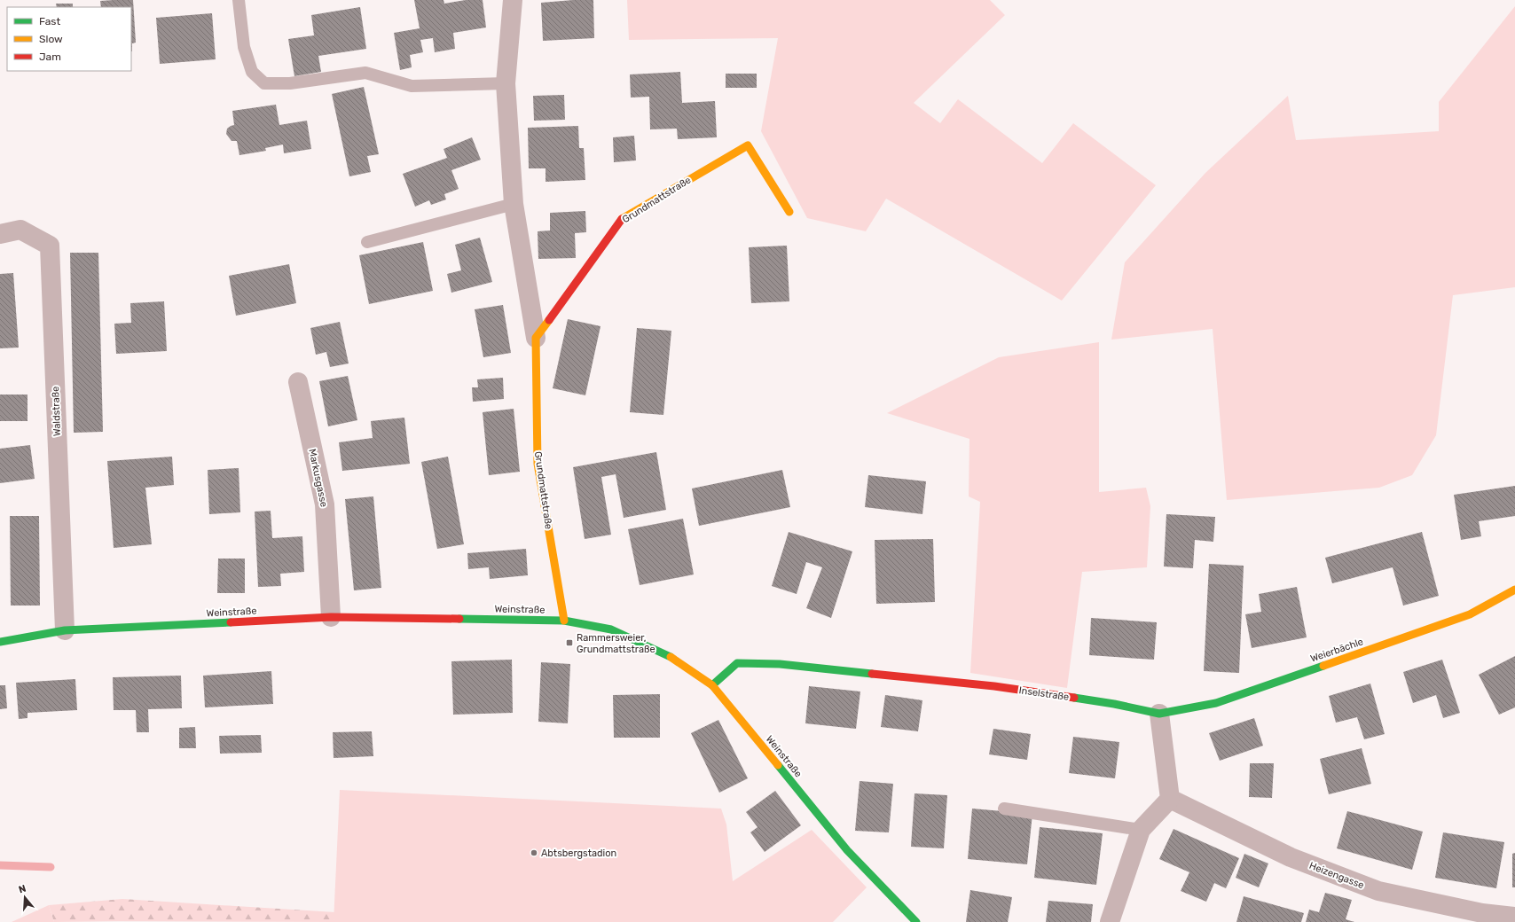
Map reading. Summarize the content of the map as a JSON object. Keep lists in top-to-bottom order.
{
  "streets": {
    "street": [
      "Grundmattstraße",
      "Waldstraße",
      "Markusgasse",
      "Weinstraße",
      "Weierbächle",
      "Inselstraße",
      "Heizengasse"
    ]
  },
  "crossings": [
    ["Grundmattstraße", "Weinstraße"],
    ["Waldstraße", "Weinstraße"],
    ["Markusgasse", "Weinstraße"],
    ["Weinstraße", "Inselstraße"],
    ["Weierbächle", "Inselstraße"]
  ],
  "places": {
    "transit": ["Rammersweier, Grundmattstraße"],
    "other": ["Abtsbergstadion"]
  },
  "legend": ["Fast", "Slow", "Jam"],
  "north": "top"
}
